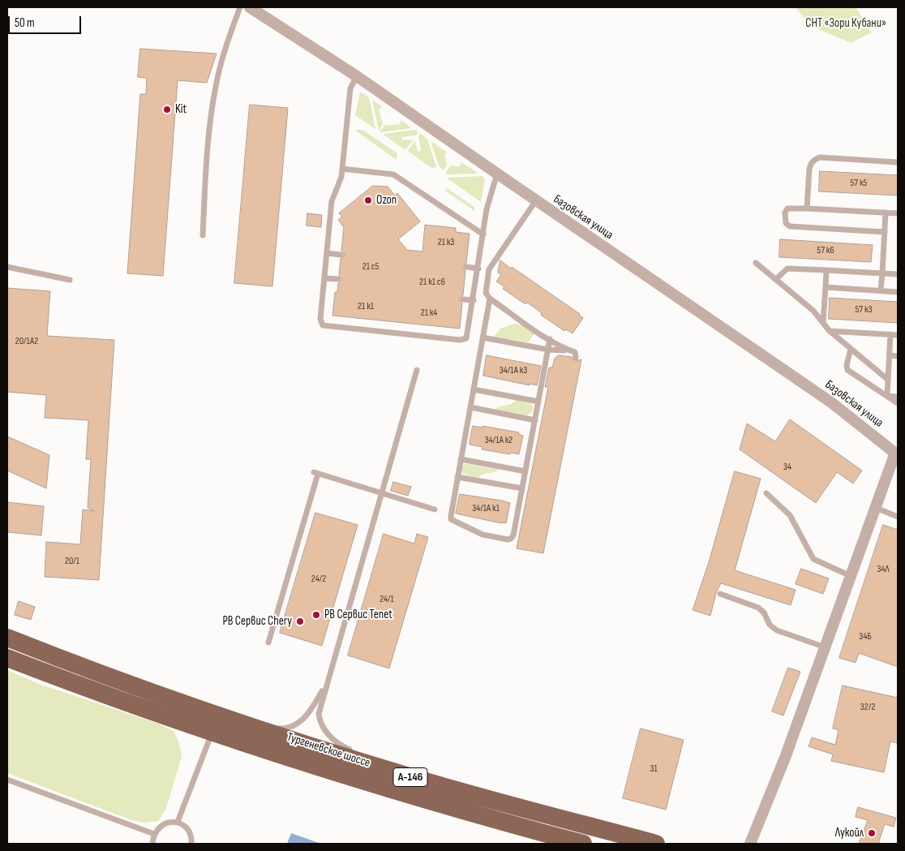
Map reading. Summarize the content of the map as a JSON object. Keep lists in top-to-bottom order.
{
  "streets": {
    "highway": ["Тургеневское шоссе", "А-146"],
    "street": ["Базовская улица"]
  },
  "parks": ["СНТ «Зори Кубани»"],
  "places": [
    "Kit",
    "Ozon",
    "PB Сервис Tenet",
    "PB Сервис Chery",
    "Лукойл"
  ],
  "house_numbers": [
    "57 к5",
    "21 к3",
    "57 к6",
    "21 с5",
    "21 к1 с6",
    "21 к1",
    "57 к3",
    "21 к4",
    "20/1А2",
    "34/1А к3",
    "34/1А к2",
    "34",
    "34/1А к1",
    "20/1",
    "34Л",
    "24/2",
    "24/1",
    "34Б",
    "32/2",
    "31"
  ],
  "scale_bar": "50 m"
}
